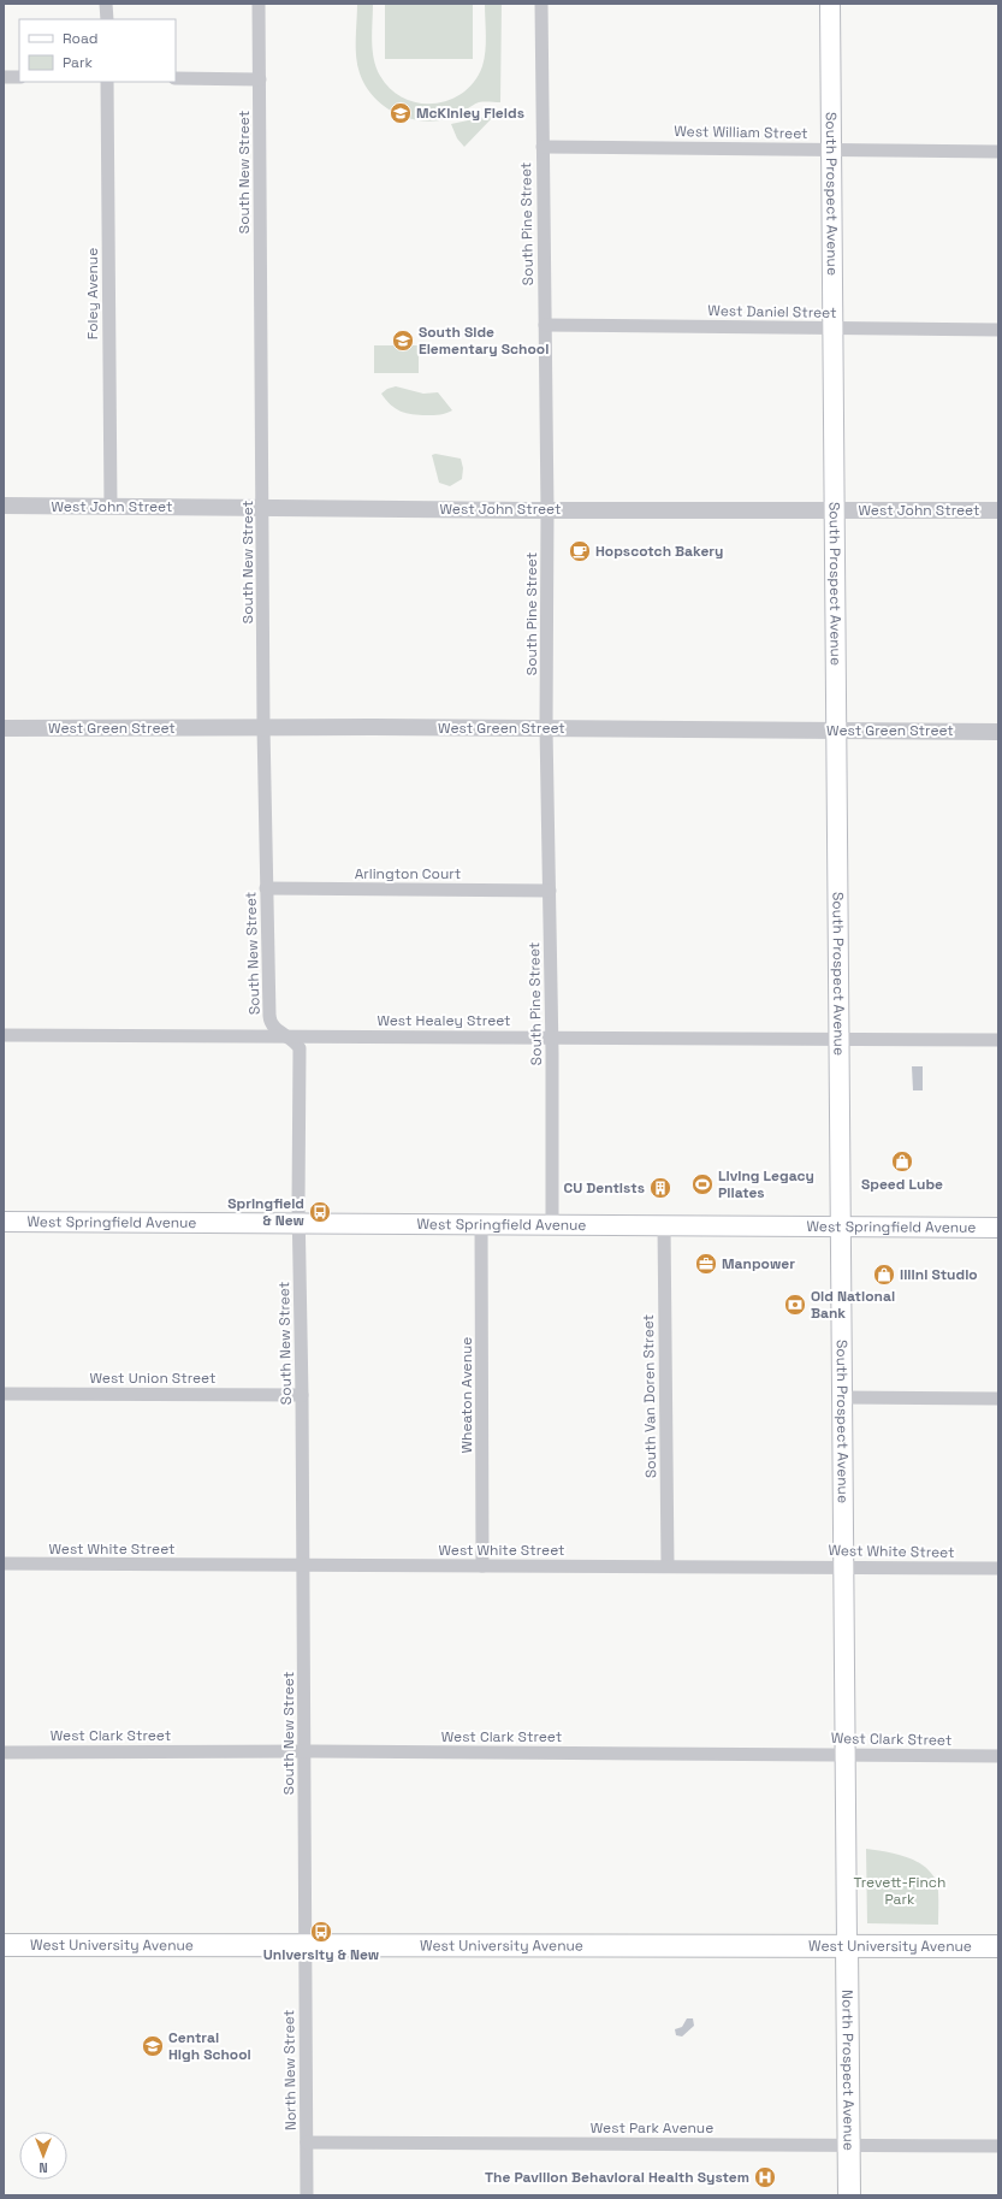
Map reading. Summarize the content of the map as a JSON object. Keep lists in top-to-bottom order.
{
  "streets": {
    "main road": [
      "South Prospect Avenue",
      "West Springfield Avenue",
      "West University Avenue",
      "North Prospect Avenue"
    ],
    "street": [
      "West William Street",
      "South New Street",
      "South Pine Street",
      "Foley Avenue",
      "West Daniel Street",
      "West John Street",
      "West Green Street",
      "Arlington Court",
      "West Healey Street",
      "West Union Street",
      "Wheaton Avenue",
      "South Van Doren Street",
      "West White Street",
      "West Clark Street",
      "North New Street",
      "West Park Avenue"
    ]
  },
  "crossings": [
    ["West William Street", "South Prospect Avenue"],
    ["West William Street", "South Pine Street"],
    ["South New Street", "West John Street"],
    ["South New Street", "West Green Street"],
    ["South New Street", "Arlington Court"],
    ["South New Street", "West Healey Street"],
    ["South New Street", "West Springfield Avenue"],
    ["South New Street", "West Union Street"],
    ["South New Street", "West White Street"],
    ["South New Street", "West Clark Street"],
    ["South New Street", "West University Avenue"],
    ["South New Street", "North New Street"],
    ["South Prospect Avenue", "West Daniel Street"],
    ["South Prospect Avenue", "West John Street"],
    ["South Prospect Avenue", "West Green Street"],
    ["South Prospect Avenue", "West Healey Street"],
    ["South Prospect Avenue", "West Springfield Avenue"],
    ["South Prospect Avenue", "West White Street"],
    ["South Prospect Avenue", "West Clark Street"],
    ["South Prospect Avenue", "West University Avenue"],
    ["South Prospect Avenue", "North Prospect Avenue"],
    ["South Pine Street", "West Daniel Street"],
    ["South Pine Street", "West John Street"],
    ["South Pine Street", "West Green Street"],
    ["South Pine Street", "Arlington Court"],
    ["South Pine Street", "West Healey Street"],
    ["South Pine Street", "West Springfield Avenue"],
    ["Foley Avenue", "West John Street"],
    ["West Springfield Avenue", "Wheaton Avenue"],
    ["West Springfield Avenue", "South Van Doren Street"],
    ["Wheaton Avenue", "West White Street"],
    ["South Van Doren Street", "West White Street"],
    ["West University Avenue", "North New Street"],
    ["West University Avenue", "North Prospect Avenue"],
    ["North New Street", "West Park Avenue"],
    ["North Prospect Avenue", "West Park Avenue"]
  ],
  "parks": ["Trevett-Finch Park"],
  "places": {
    "school or university": ["McKinley Fields", "South Side Elementary School", "Central High School"],
    "cafe": ["Hopscotch Bakery"],
    "shop": ["Speed Lube", "Illini Studio"],
    "sports": ["Living Legacy Pilates"],
    "building": ["CU Dentists"],
    "bus stop": ["Springfield & New", "University & New"],
    "office": ["Manpower"],
    "bank": ["Old National Bank"],
    "hospital": ["The Pavilion Behavioral Health System"]
  },
  "legend": ["Road", "Park"],
  "north": "bottom"
}
